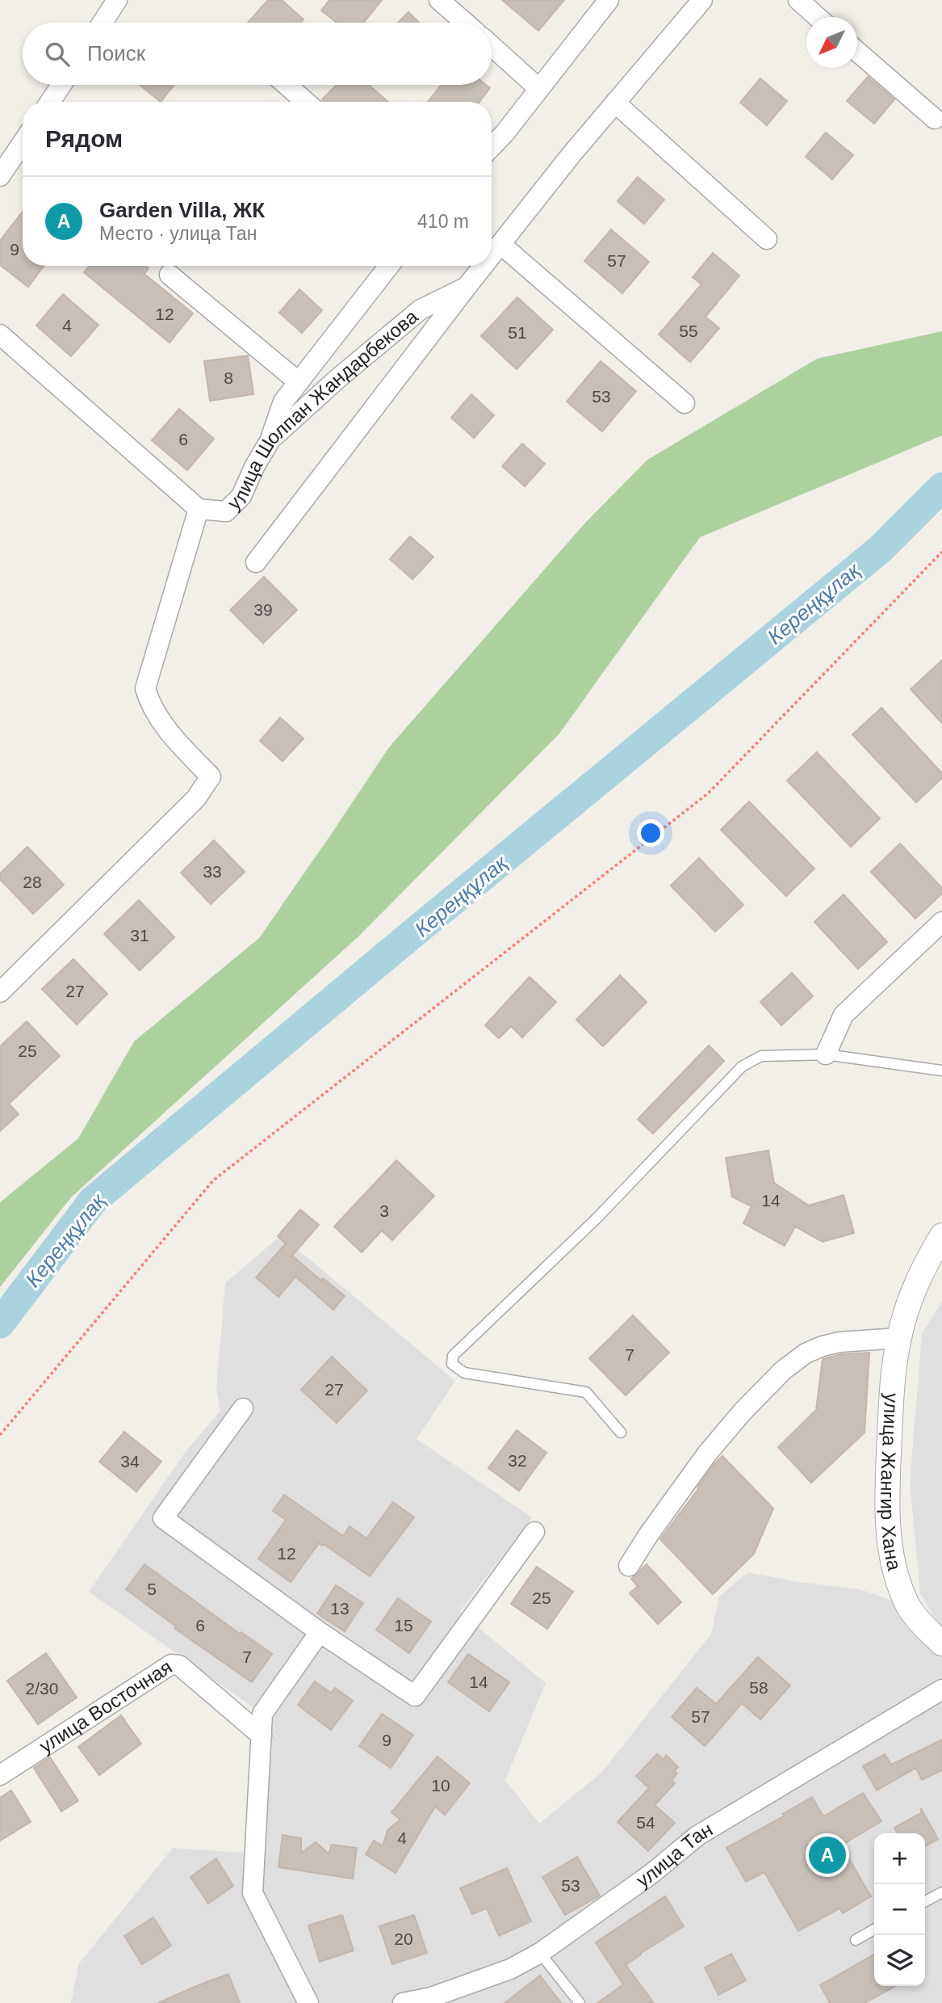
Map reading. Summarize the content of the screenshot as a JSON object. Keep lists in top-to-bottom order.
{
  "streets": {
    "street": [
      "улица Шолпан Жандарбекова",
      "улица Жангир Хана",
      "улица Восточная",
      "улица Тан"
    ]
  },
  "water": ["Кереңқұлақ"],
  "house_numbers": [
    "9",
    "57",
    "12",
    "4",
    "55",
    "51",
    "8",
    "53",
    "6",
    "39",
    "33",
    "28",
    "31",
    "27",
    "25",
    "14",
    "3",
    "7",
    "27",
    "32",
    "34",
    "12",
    "5",
    "25",
    "13",
    "6",
    "15",
    "7",
    "14",
    "58",
    "2/30",
    "57",
    "9",
    "10",
    "54",
    "4",
    "53",
    "20"
  ],
  "north": "bottom left",
  "page": {
    "search": "Поиск",
    "heading": "Рядом",
    "list": [
      {
        "mark": "A",
        "name": "Garden Villa, ЖК",
        "note": "Место · улица Тан",
        "value": "410 m"
      }
    ],
    "map_buttons": ["+", "−"],
    "pins": "A"
  }
}
